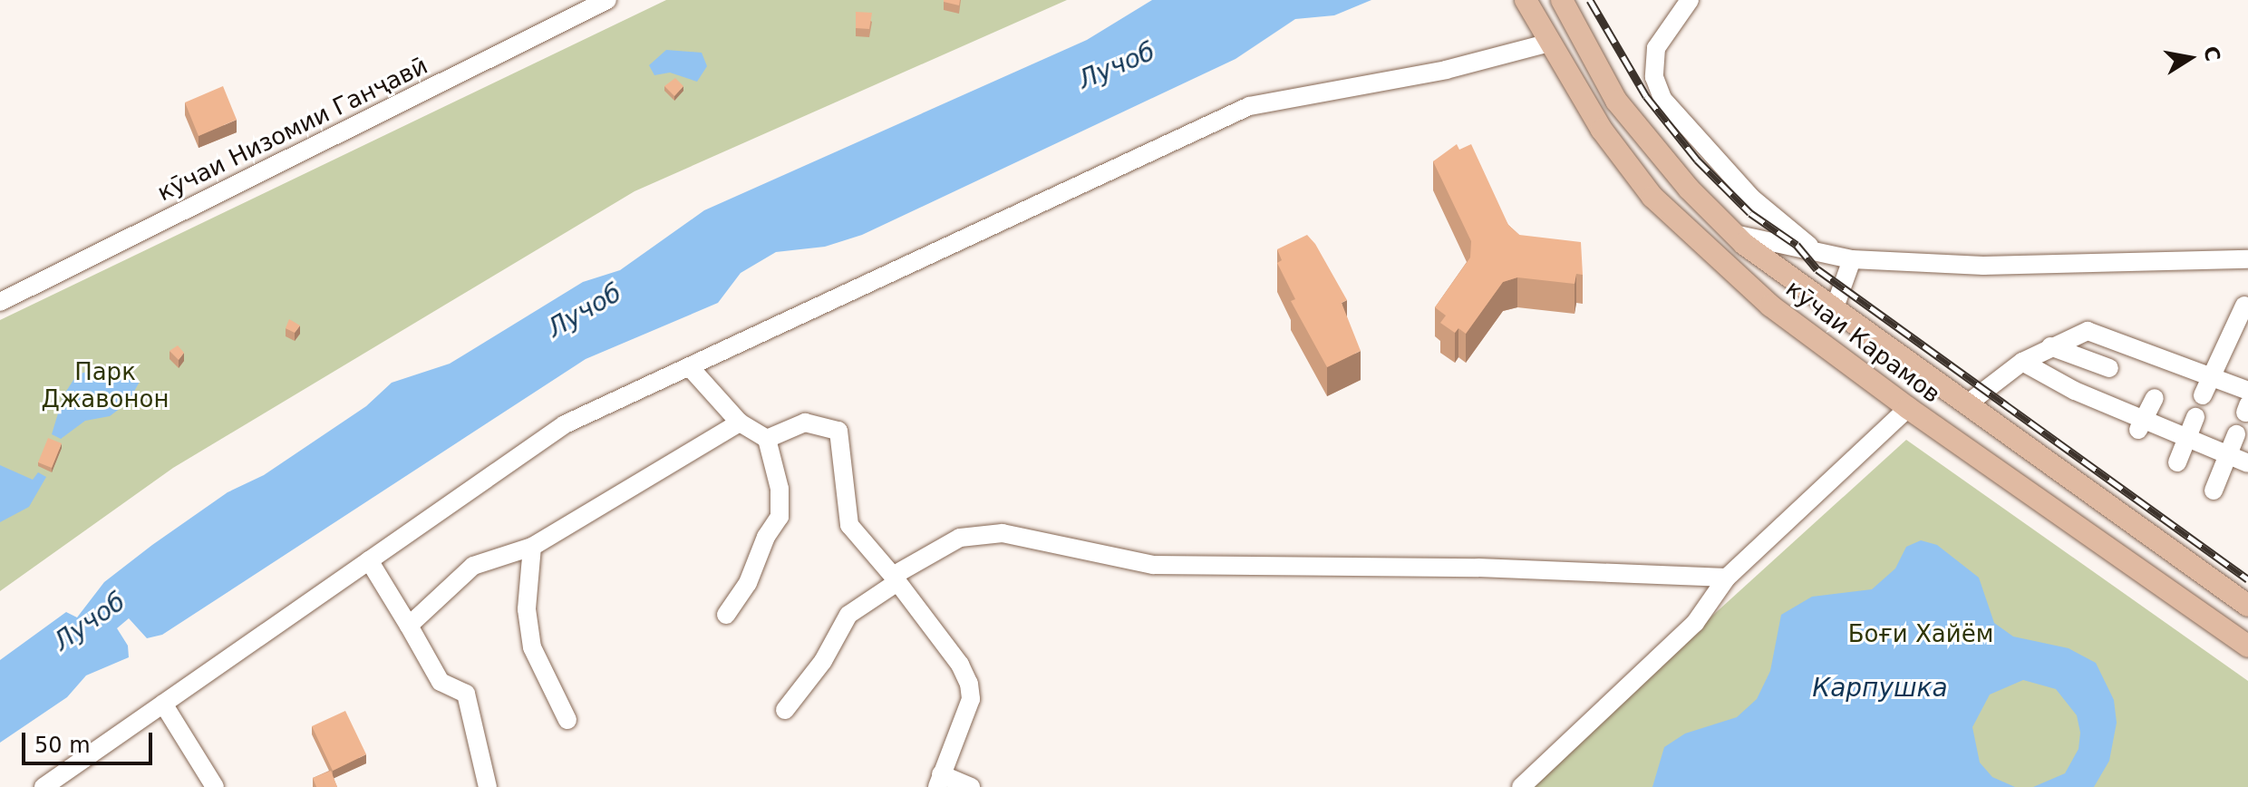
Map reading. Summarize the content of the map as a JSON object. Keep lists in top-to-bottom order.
{
  "streets": {
    "main road": ["кӯчаи Карамов"],
    "street": ["кӯчаи Низомии Ганҷавӣ"]
  },
  "water": ["Лучоб", "Карпушка"],
  "parks": ["Парк Джавонон", "Боғи Хайём"],
  "scale_bar": "50 m",
  "north": "right"
}
